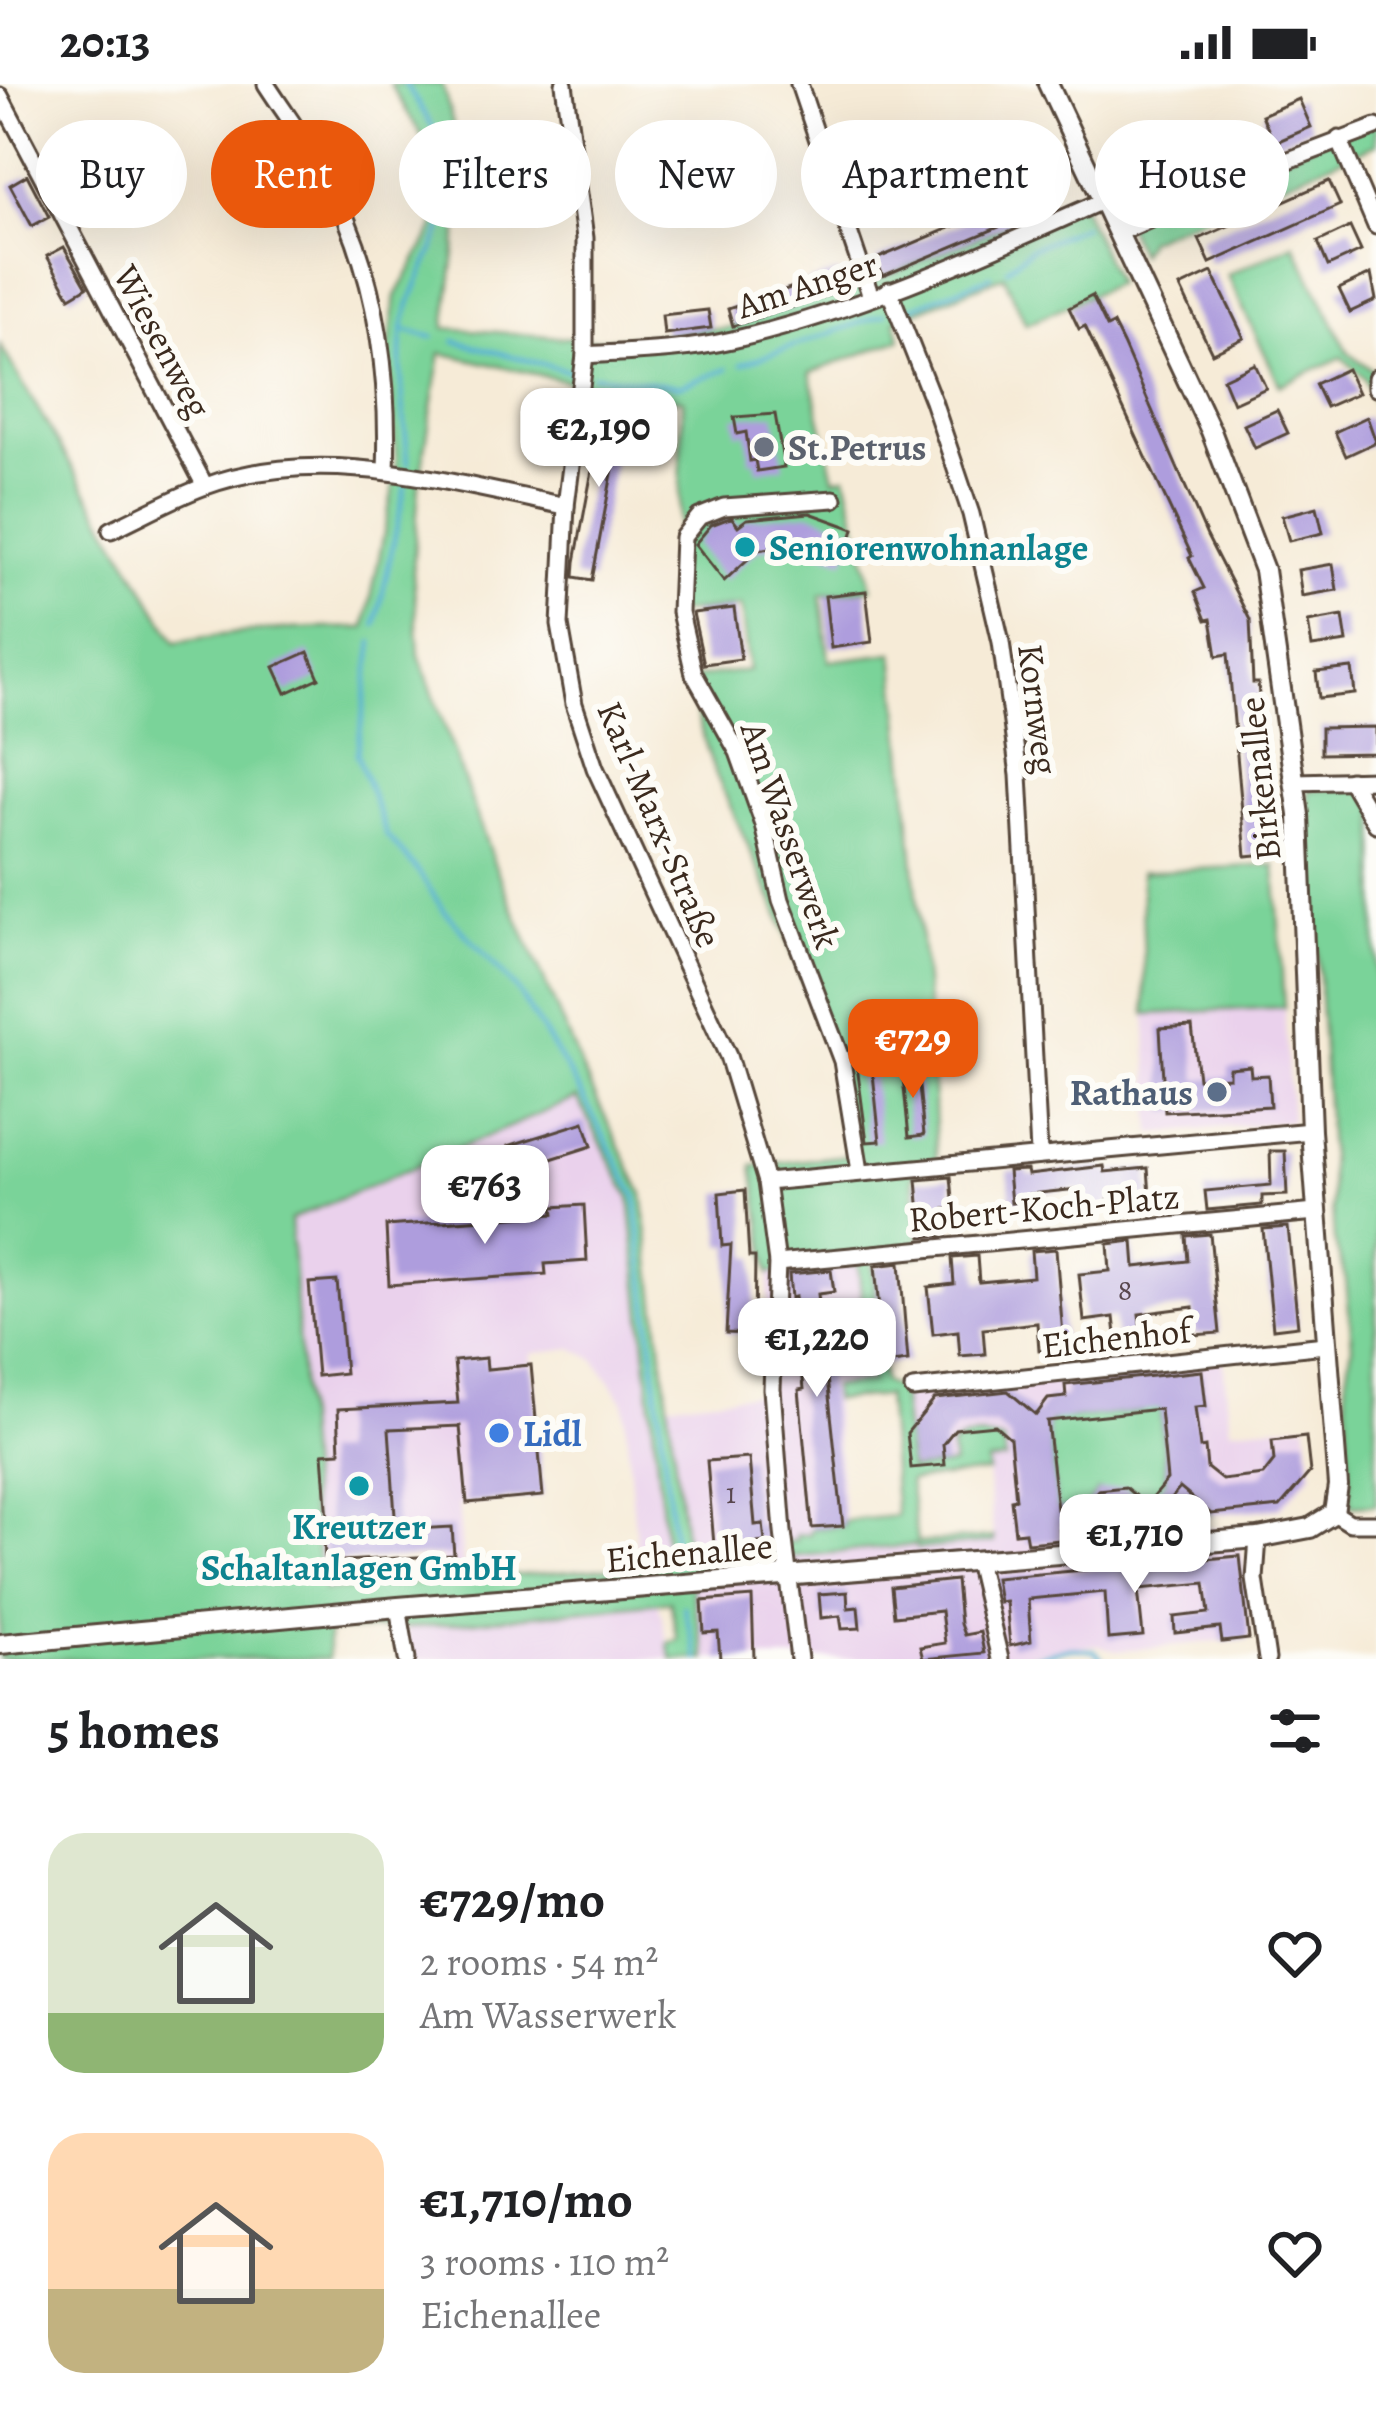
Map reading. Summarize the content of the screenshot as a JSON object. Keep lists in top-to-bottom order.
{
  "streets": {
    "street": [
      "Am Anger",
      "Wiesenweg",
      "Kornweg",
      "Birkenallee",
      "Karl-Marx-Straße",
      "Am Wasserwerk",
      "Robert-Koch-Platz",
      "Eichenhof",
      "Eichenallee"
    ]
  },
  "crossings": [
    ["Am Anger", "Kornweg"],
    ["Am Anger", "Karl-Marx-Straße"],
    ["Birkenallee", "Robert-Koch-Platz"],
    ["Birkenallee", "Eichenhof"],
    ["Birkenallee", "Eichenallee"],
    ["Karl-Marx-Straße", "Robert-Koch-Platz"],
    ["Karl-Marx-Straße", "Eichenallee"]
  ],
  "places": [
    "St.Petrus",
    "Seniorenwohnanlage",
    "Rathaus",
    "Lidl",
    "Kreutzer Schaltanlagen GmbH"
  ],
  "house_numbers": ["8", "1"],
  "page": {
    "status": "20:13",
    "chip": [
      "Buy",
      "Rent",
      "Filters",
      "New",
      "Apartment",
      "House"
    ],
    "price": [
      "€2,190",
      "€729",
      "€763",
      "€1,220",
      "€1,710"
    ],
    "heading": "5 homes",
    "list": [
      {
        "name": "€729/mo",
        "note": "2 rooms · 54 m² · Am Wasserwerk"
      },
      {
        "name": "€1,710/mo",
        "note": "3 rooms · 110 m² · Eichenallee"
      }
    ]
  }
}
